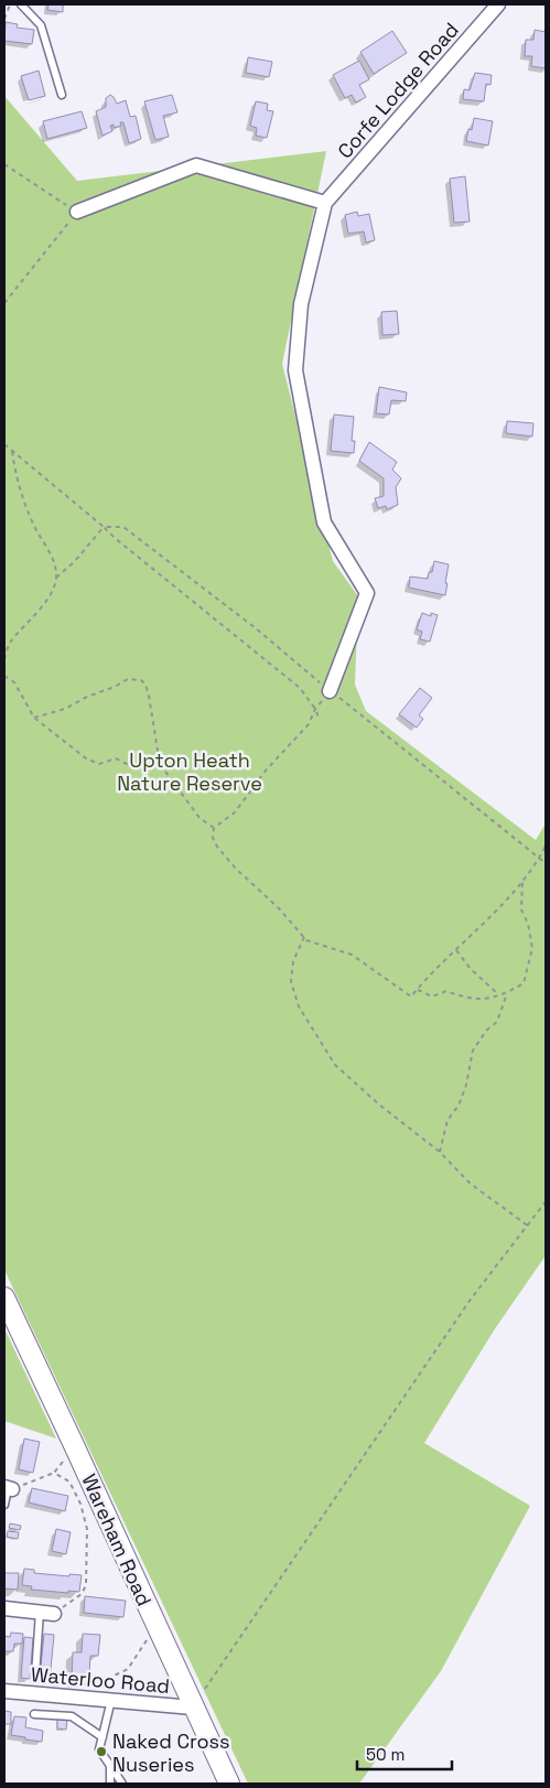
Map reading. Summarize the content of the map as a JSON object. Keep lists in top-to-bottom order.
{
  "streets": {
    "street": ["Corfe Lodge Road", "Wareham Road", "Waterloo Road"]
  },
  "crossings": [
    ["Wareham Road", "Waterloo Road"]
  ],
  "parks": ["Upton Heath Nature Reserve"],
  "places": ["Naked Cross Nuseries"],
  "scale_bar": "50 m"
}
